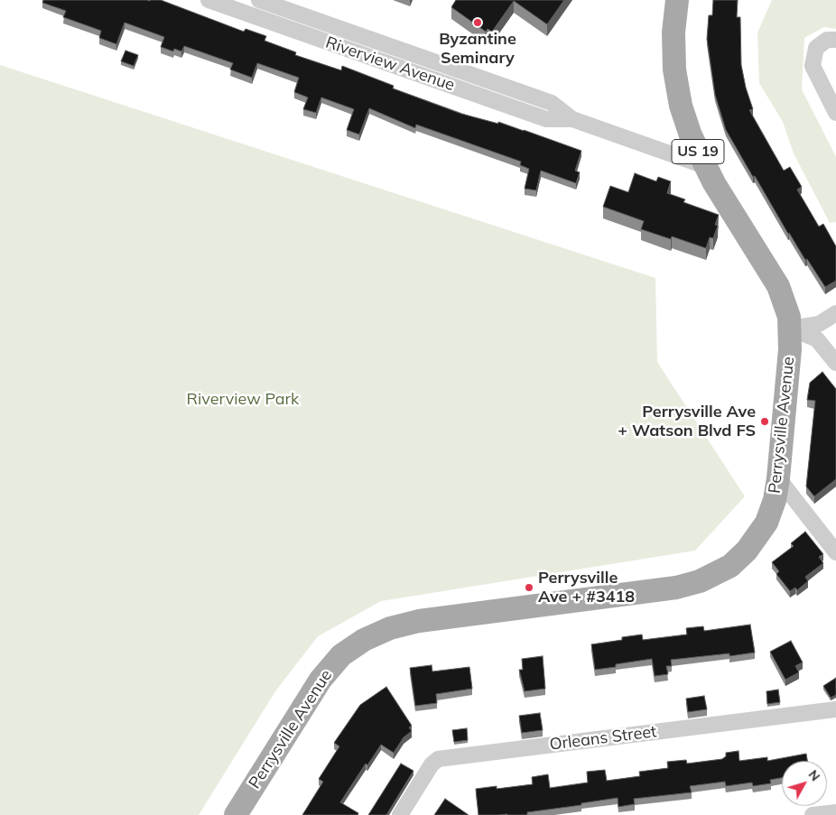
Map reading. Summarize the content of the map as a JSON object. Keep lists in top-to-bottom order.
{
  "streets": {
    "main road": ["US 19", "Perrysville Avenue"],
    "street": ["Riverview Avenue", "Orleans Street"]
  },
  "crossings": [
    ["Riverview Avenue", "Perrysville Avenue"]
  ],
  "parks": ["Riverview Park"],
  "places": ["Byzantine Seminary", "Perrysville Ave + Watson Blvd FS", "Perrysville Ave + #3418"],
  "north": "top right"
}
